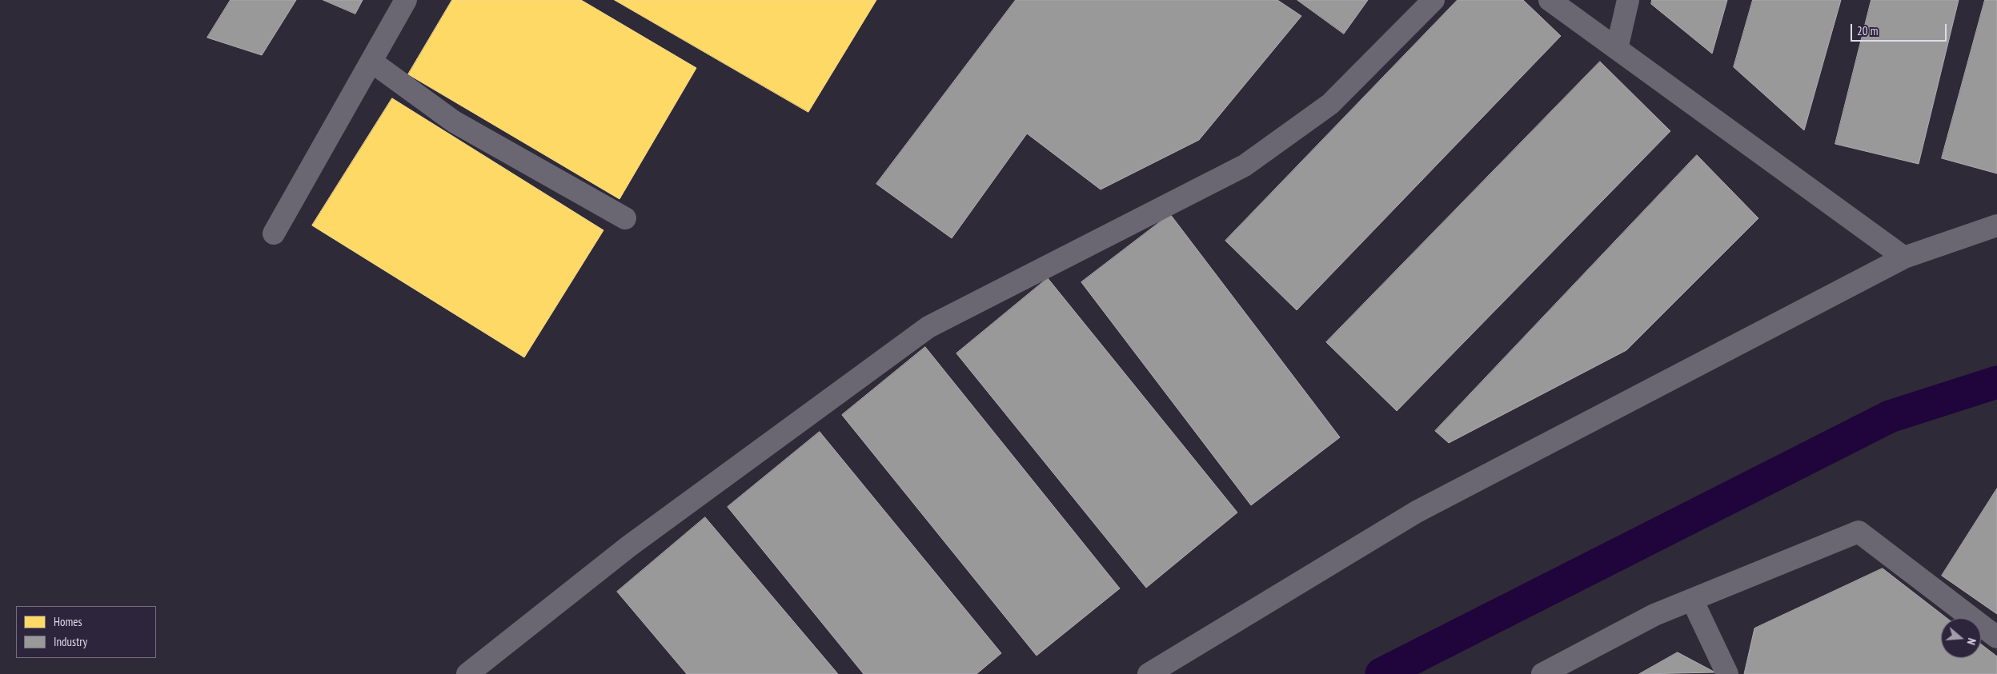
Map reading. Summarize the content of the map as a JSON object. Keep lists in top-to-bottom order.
{
  "legend": ["Homes", "Industry"],
  "scale_bar": "20 m",
  "north": "right"
}
